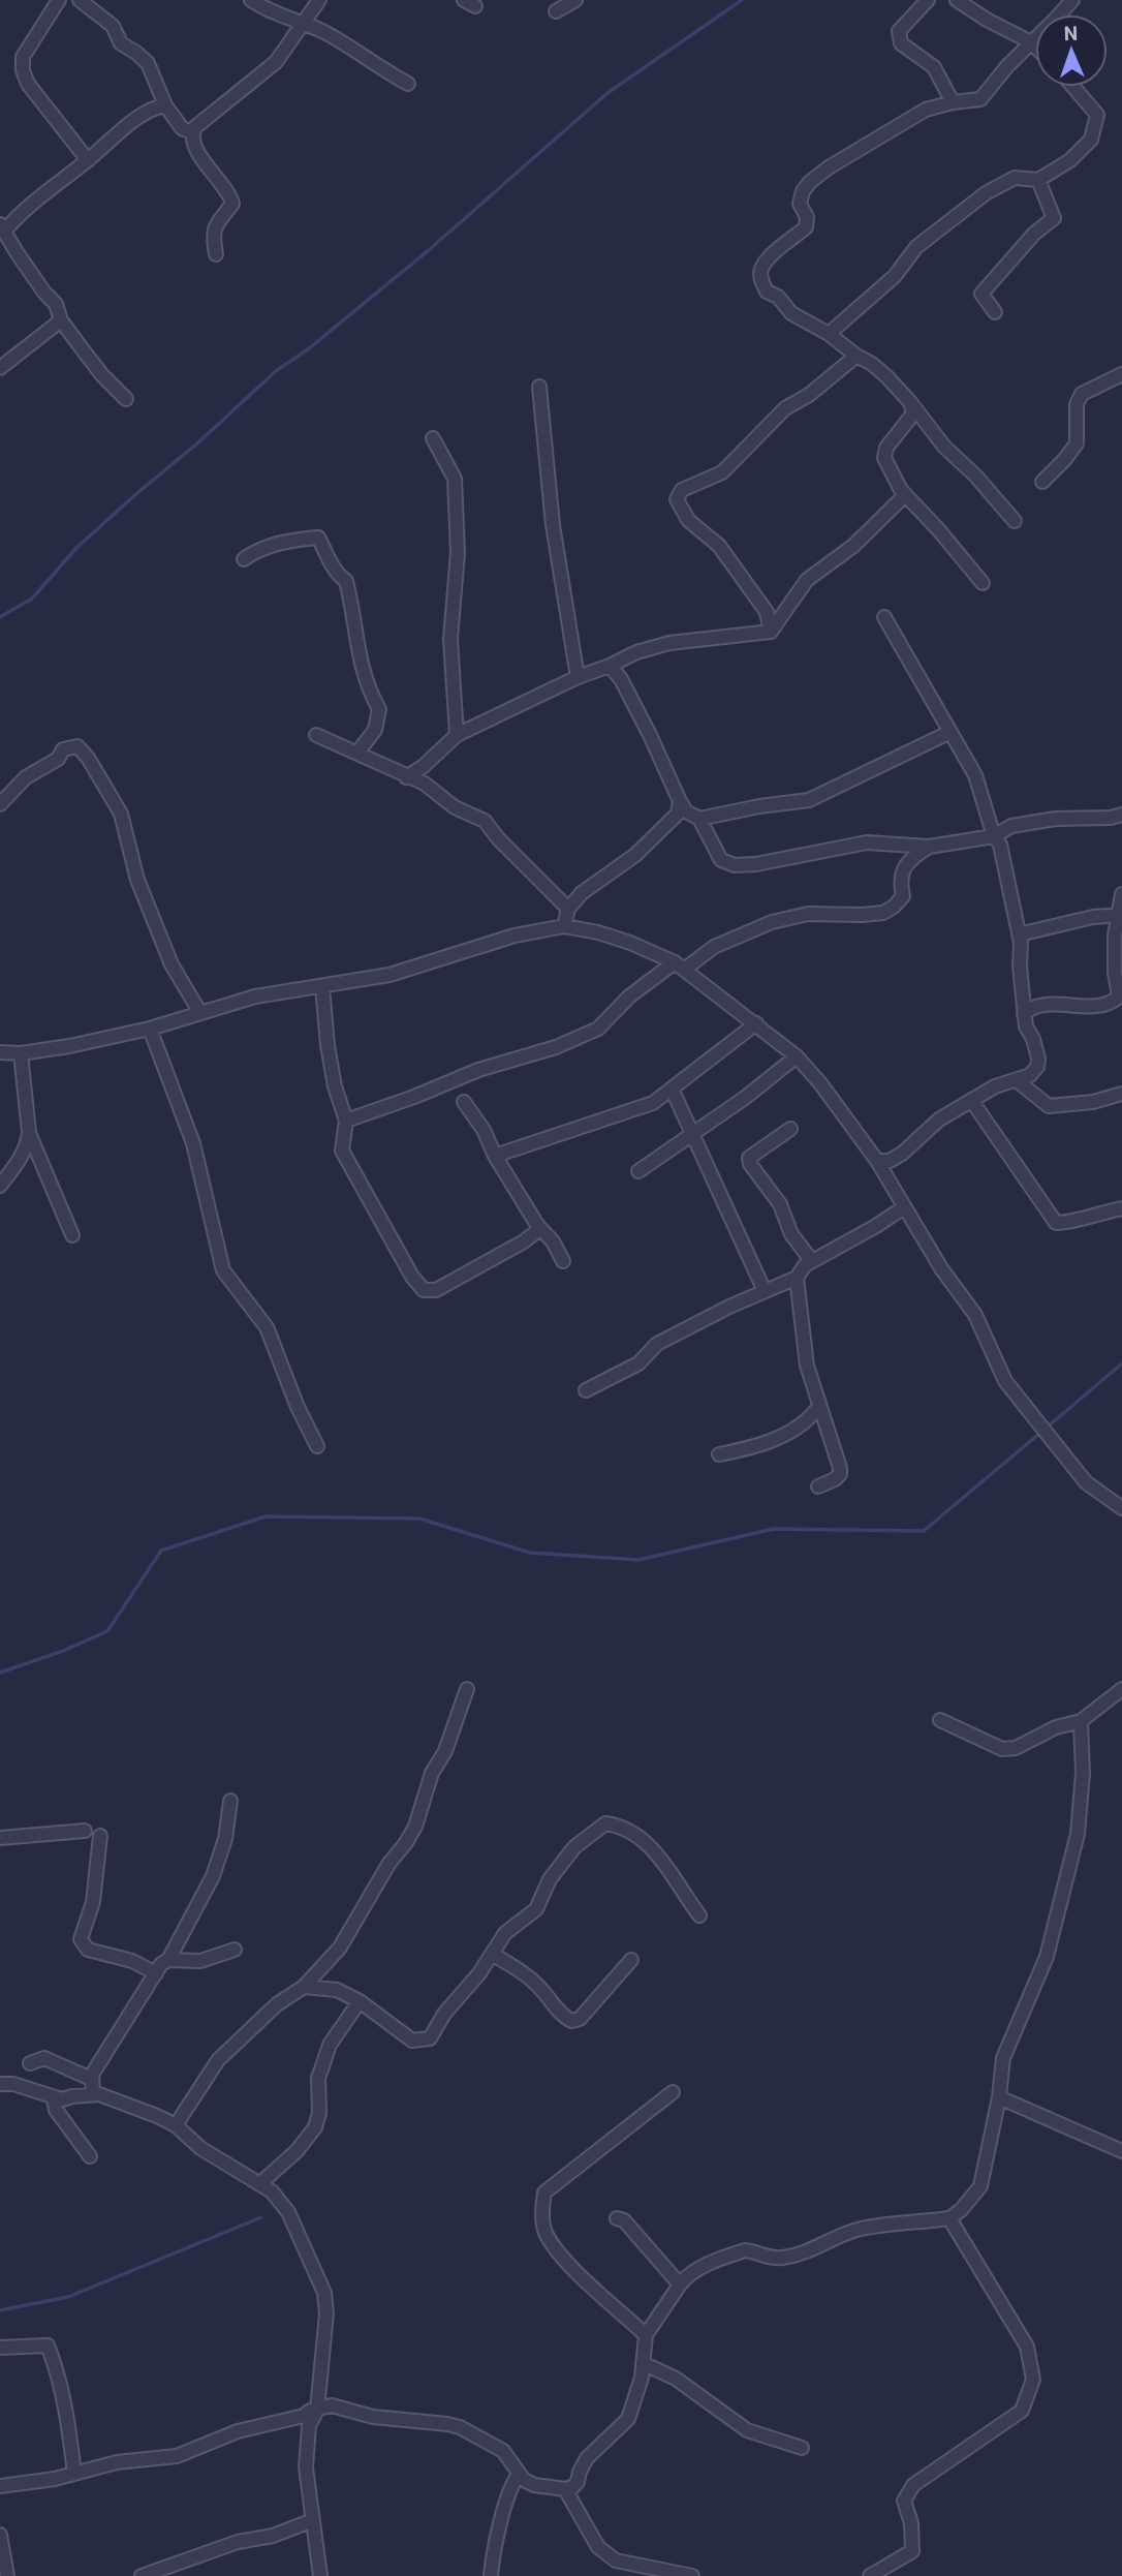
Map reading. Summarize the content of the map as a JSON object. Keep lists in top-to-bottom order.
{
  "north": "top"
}
